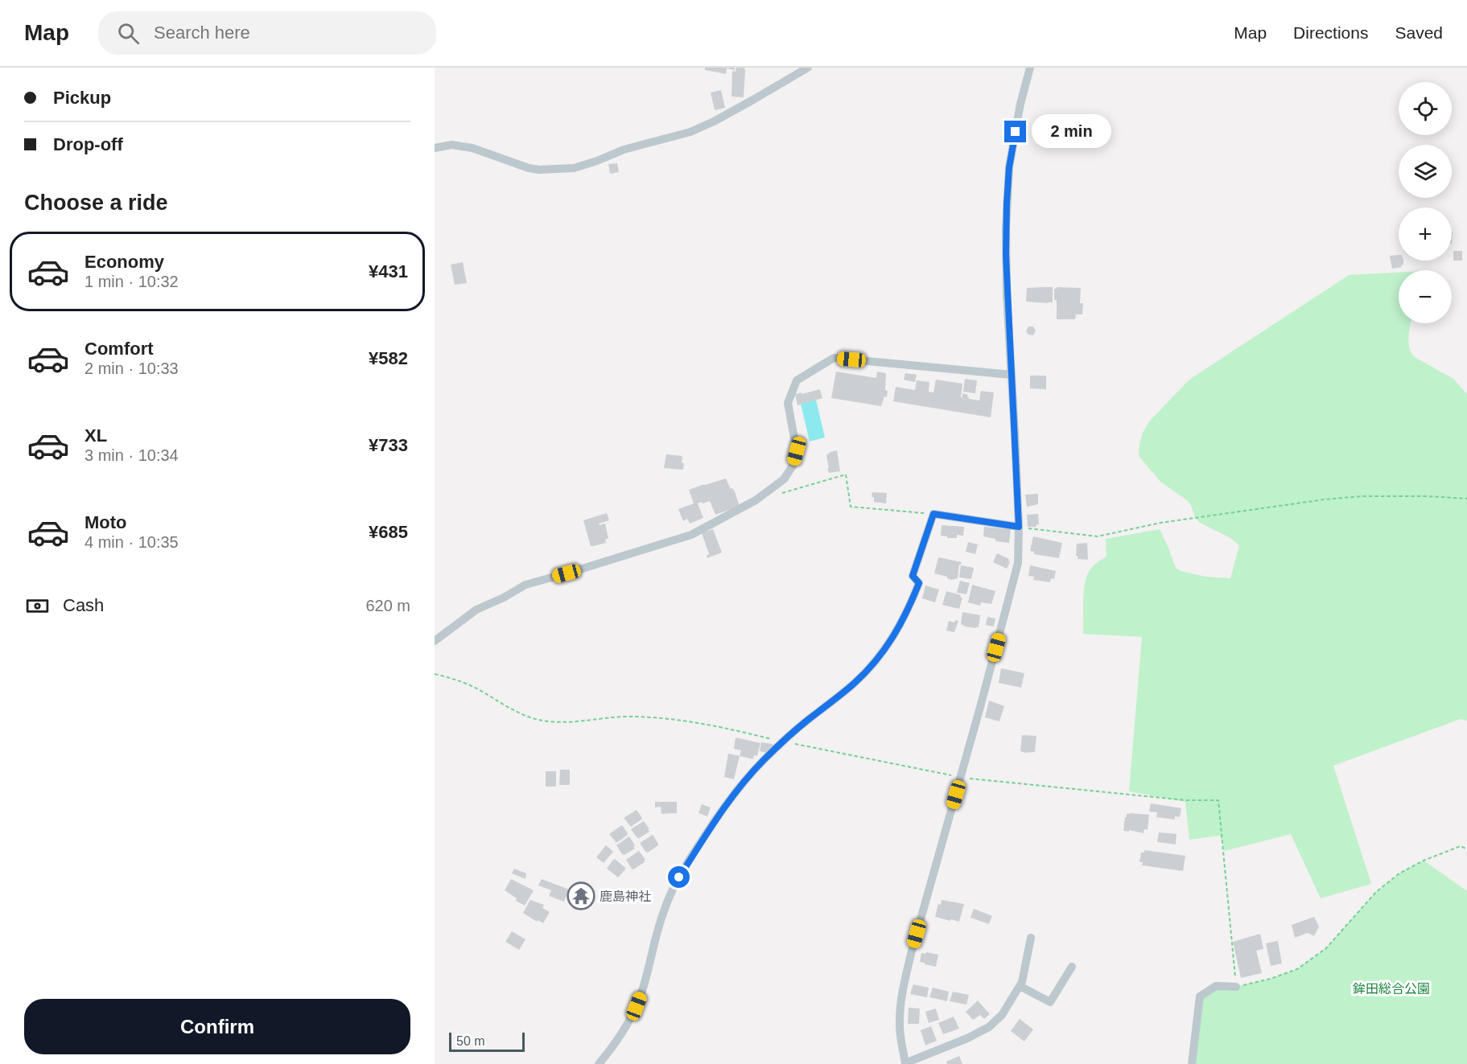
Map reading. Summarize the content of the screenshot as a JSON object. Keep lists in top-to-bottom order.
{
  "parks": ["鉾田総合公園"],
  "places": {
    "temple": ["鹿島神社"]
  },
  "scale_bar": "50 m",
  "page": {
    "header": "Map",
    "search": "Search here",
    "nav": ["Map", "Directions", "Saved"],
    "banner": ["Pickup", "Drop-off"],
    "map_buttons": ["+", "−"],
    "bubble": "2 min",
    "heading": "Choose a ride",
    "list": [
      {
        "name": "Economy",
        "note": "1 min · 10:32",
        "value": "¥431"
      },
      {
        "name": "Comfort",
        "note": "2 min · 10:33",
        "value": "¥582"
      },
      {
        "name": "XL",
        "note": "3 min · 10:34",
        "value": "¥733"
      },
      {
        "name": "Moto",
        "note": "4 min · 10:35",
        "value": "¥685"
      }
    ],
    "pay": ["Cash", "620 m"],
    "buttons": "Confirm",
    "scale": "50 m"
  }
}
